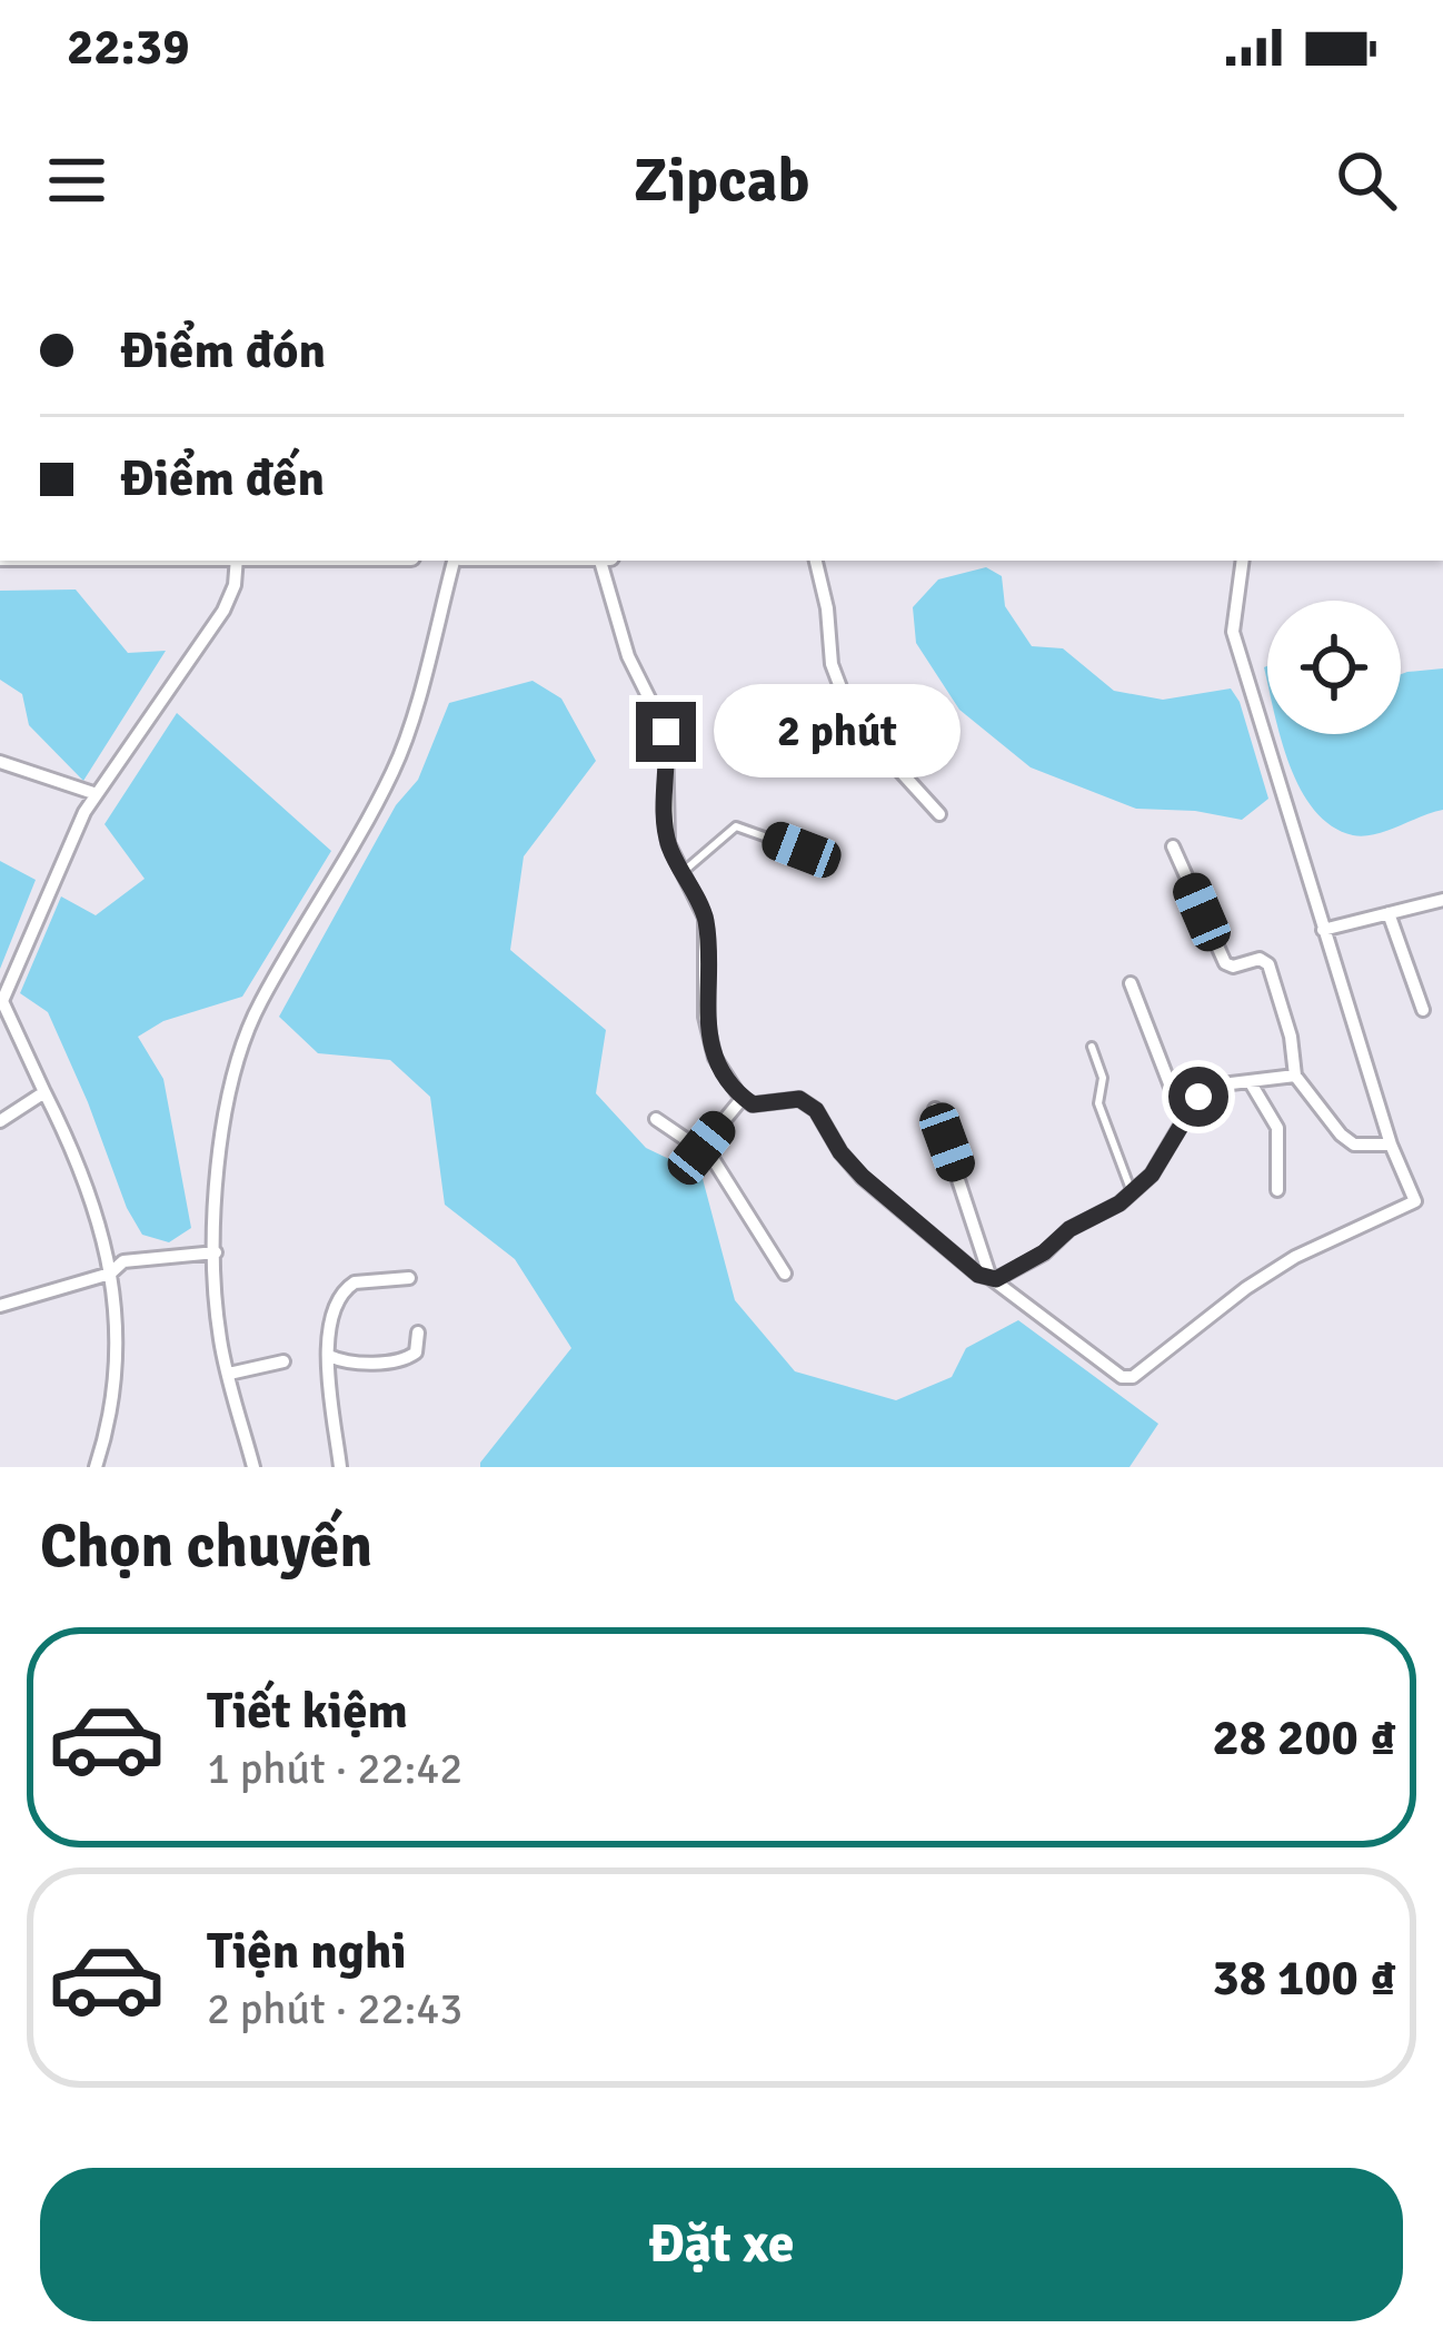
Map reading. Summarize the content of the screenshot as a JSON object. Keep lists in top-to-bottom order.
{
  "page": {
    "status": "22:39",
    "header": "Zipcab",
    "banner": ["Điểm đón", "Điểm đến"],
    "bubble": "2 phút",
    "heading": "Chọn chuyến",
    "list": [
      {
        "name": "Tiết kiệm",
        "note": "1 phút · 22:42",
        "value": "28 200 ₫"
      },
      {
        "name": "Tiện nghi",
        "note": "2 phút · 22:43",
        "value": "38 100 ₫"
      }
    ],
    "buttons": "Đặt xe"
  }
}
